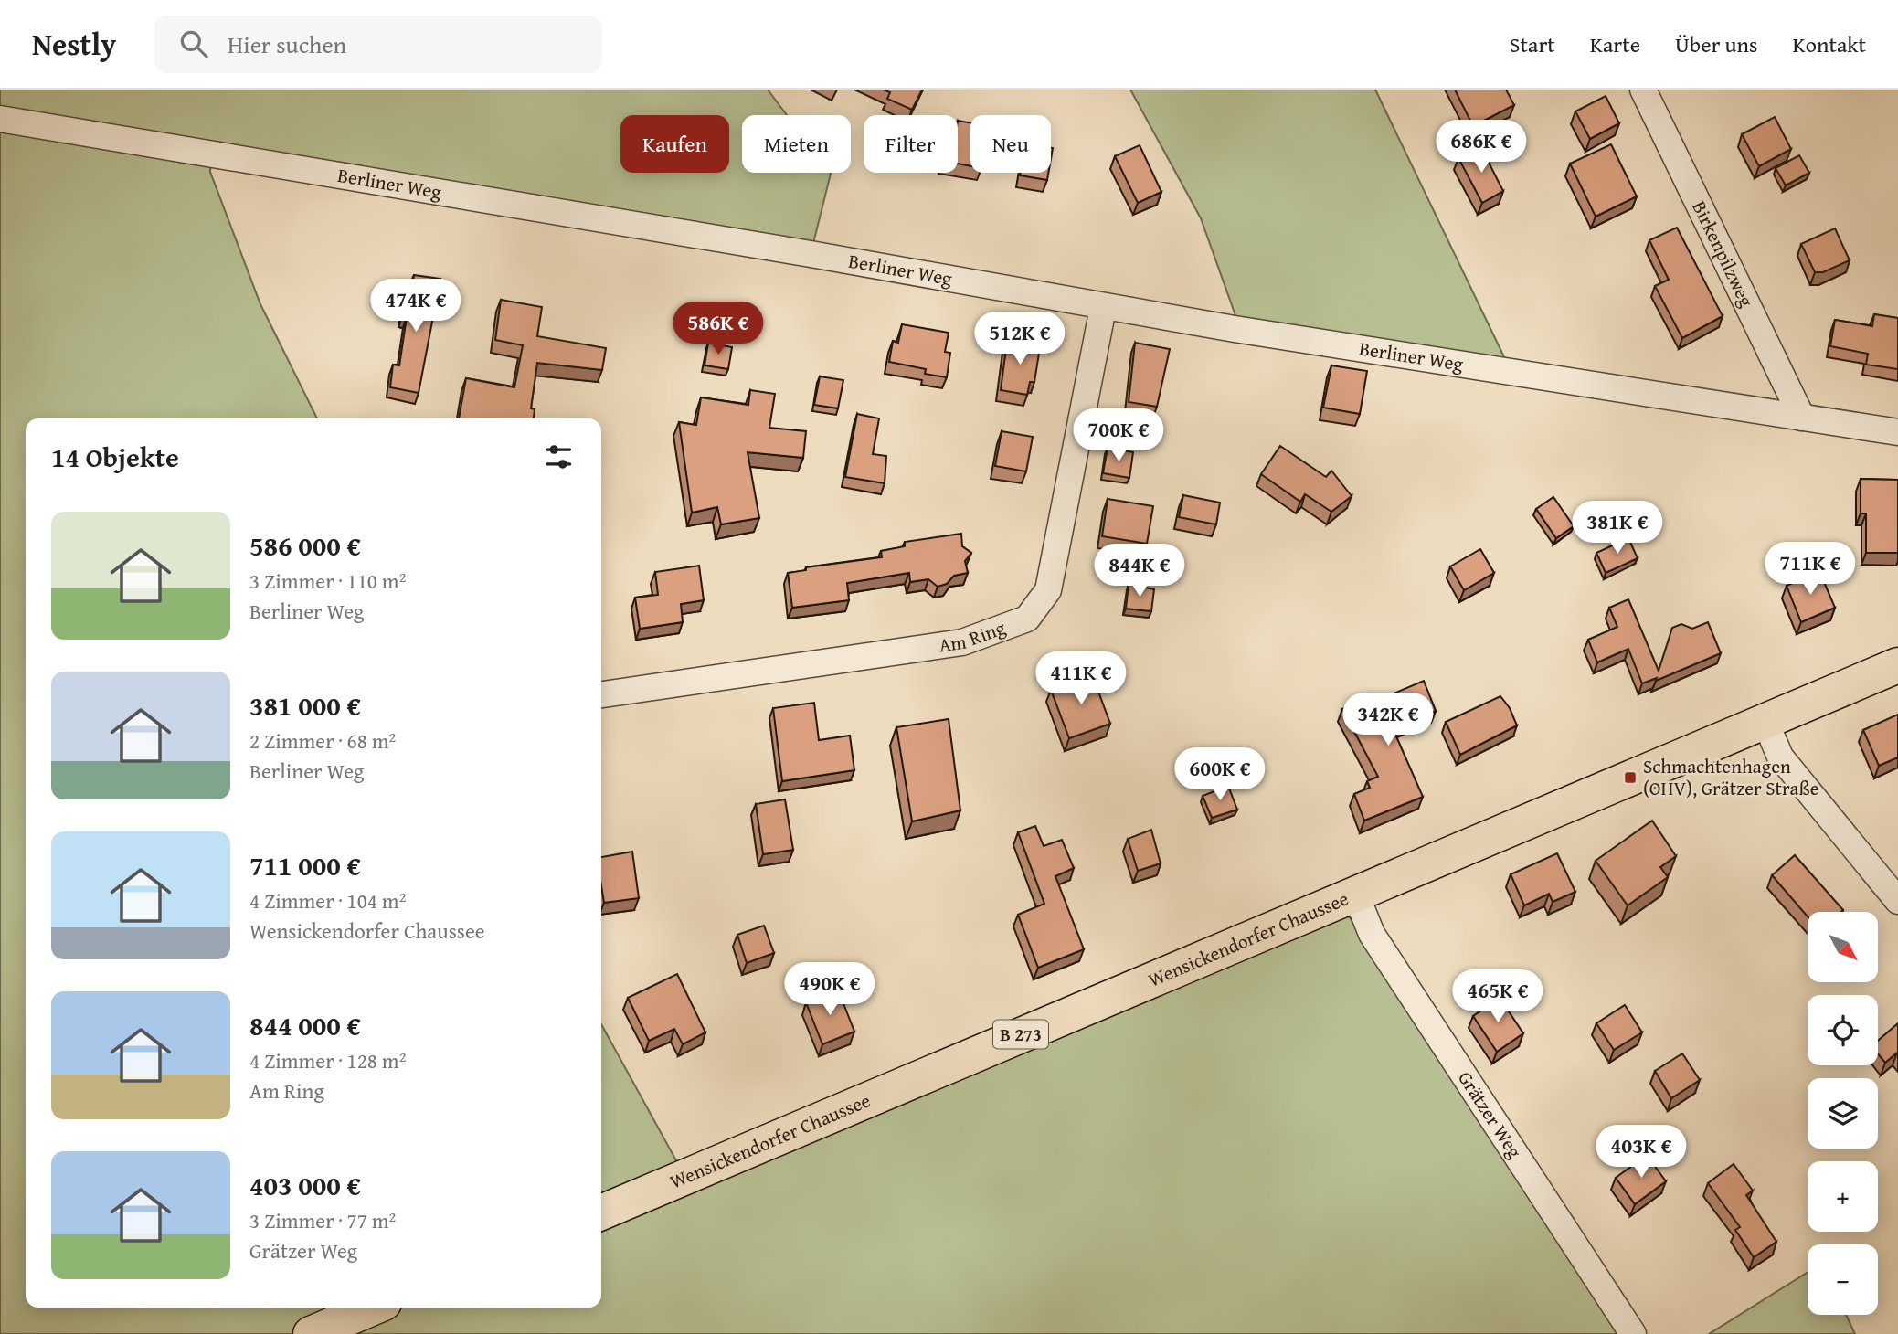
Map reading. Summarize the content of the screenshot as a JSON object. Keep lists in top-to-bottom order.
{
  "streets": {
    "main road": ["Wensickendorfer Chaussee", "B 273"],
    "street": [
      "Berliner Weg",
      "Birkenpilzweg",
      "Am Ring",
      "Grätzer Weg"
    ]
  },
  "crossings": [
    ["Berliner Weg", "Birkenpilzweg"],
    ["Berliner Weg", "Am Ring"],
    ["Wensickendorfer Chaussee", "Grätzer Weg"]
  ],
  "places": {
    "transit": ["Schmachtenhagen (OHV), Grätzer Straße"]
  },
  "north": "bottom right",
  "page": {
    "header": "Nestly",
    "search": "Hier suchen",
    "nav": [
      "Start",
      "Karte",
      "Über uns",
      "Kontakt"
    ],
    "chip": [
      "Kaufen",
      "Mieten",
      "Filter",
      "Neu"
    ],
    "price": [
      "686K €",
      "474K €",
      "586K €",
      "512K €",
      "700K €",
      "381K €",
      "711K €",
      "844K €",
      "411K €",
      "342K €",
      "600K €",
      "490K €",
      "465K €",
      "403K €"
    ],
    "heading": "14 Objekte",
    "list": [
      {
        "name": "586 000 €",
        "note": "3 Zimmer · 110 m² · Berliner Weg"
      },
      {
        "name": "381 000 €",
        "note": "2 Zimmer · 68 m² · Berliner Weg"
      },
      {
        "name": "711 000 €",
        "note": "4 Zimmer · 104 m² · Wensickendorfer Chaussee"
      },
      {
        "name": "844 000 €",
        "note": "4 Zimmer · 128 m² · Am Ring"
      },
      {
        "name": "403 000 €",
        "note": "3 Zimmer · 77 m² · Grätzer Weg"
      }
    ],
    "map_buttons": ["+", "−"]
  }
}
